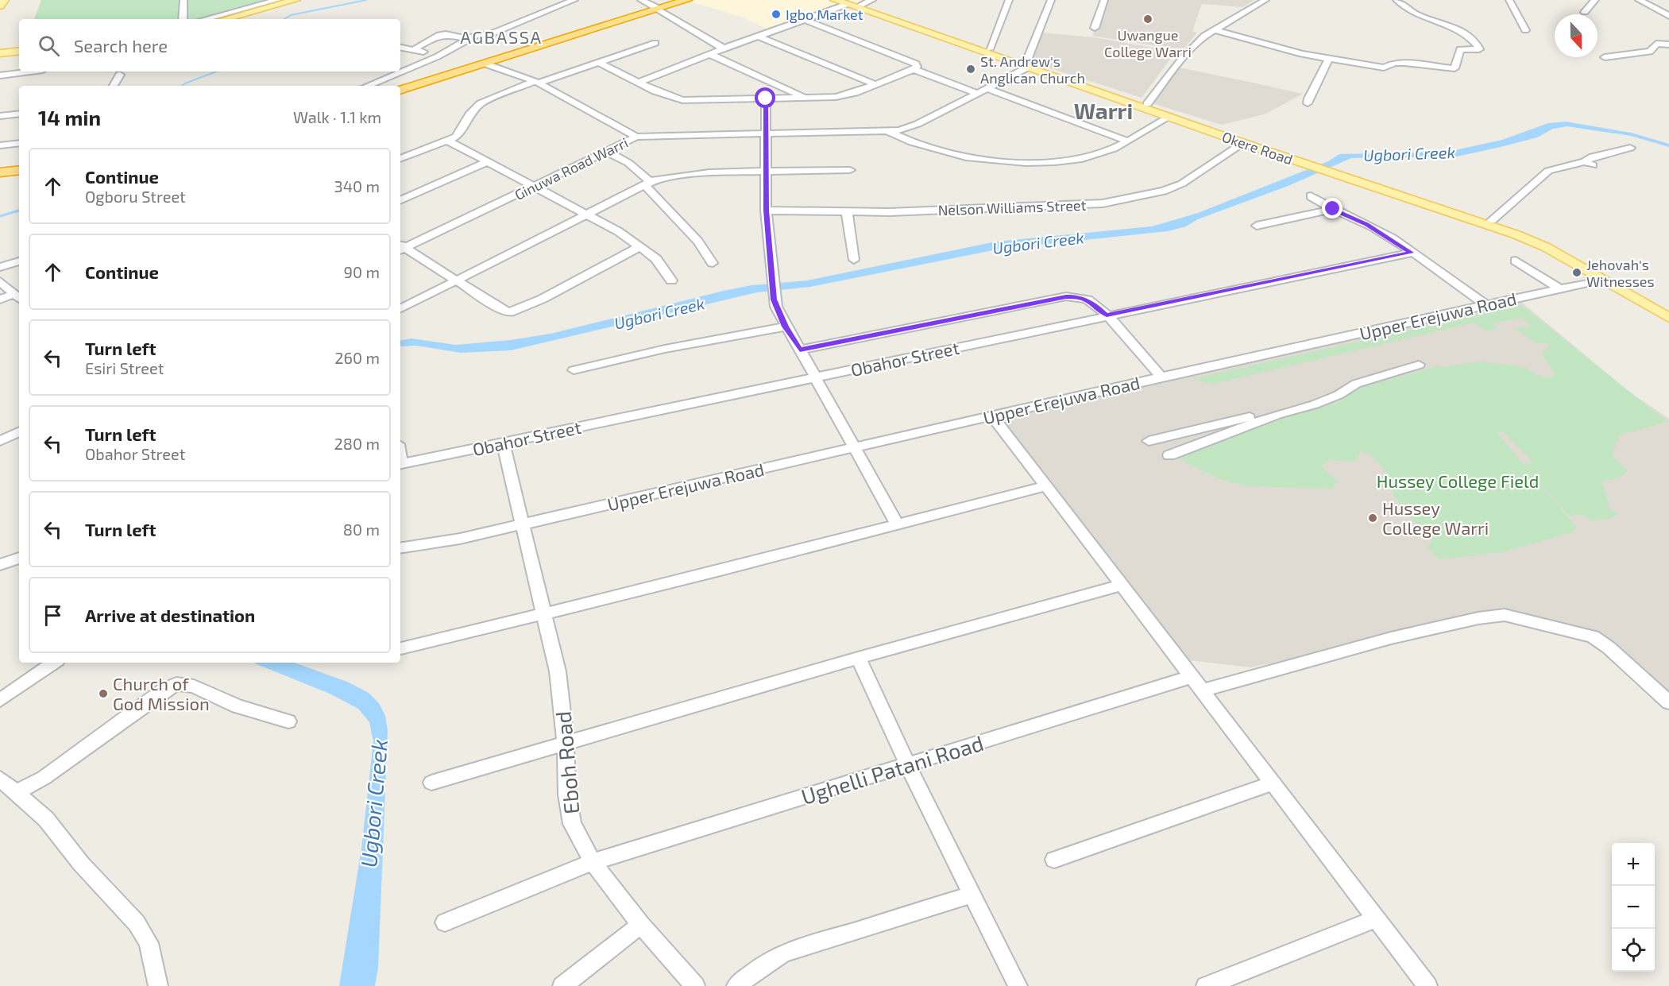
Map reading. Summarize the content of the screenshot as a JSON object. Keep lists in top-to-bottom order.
{
  "streets": {
    "main road": ["Okere Road"],
    "street": [
      "Ginuwa Road Warri",
      "Nelson Williams Street",
      "Upper Erejuwa Road",
      "Obahor Street",
      "Eboh Road",
      "Ughelli Patani Road"
    ]
  },
  "crossings": [
    ["Okere Road", "Ginuwa Road Warri"],
    ["Okere Road", "Nelson Williams Street"],
    ["Okere Road", "Upper Erejuwa Road"],
    ["Upper Erejuwa Road", "Eboh Road"],
    ["Obahor Street", "Eboh Road"],
    ["Eboh Road", "Ughelli Patani Road"]
  ],
  "districts": ["AGBASSA", "Warri"],
  "water": ["Ugbori Creek"],
  "parks": ["Hussey College Field"],
  "places": [
    "Igbo Market",
    "Uwangue College Warri",
    "St. Andrew's Anglican Church",
    "Jehovah's Witnesses",
    "Hussey College Warri",
    "Church of God Mission"
  ],
  "north": "bottom",
  "page": {
    "search": "Search here",
    "heading": ["14 min", "Walk · 1.1 km"],
    "list": [
      ["Continue", "Ogboru Street", "340 m"],
      ["Continue", "90 m"],
      ["Turn left", "Esiri Street", "260 m"],
      ["Turn left", "Obahor Street", "280 m"],
      ["Turn left", "80 m"],
      "Arrive at destination"
    ],
    "map_buttons": ["+", "−"]
  }
}
